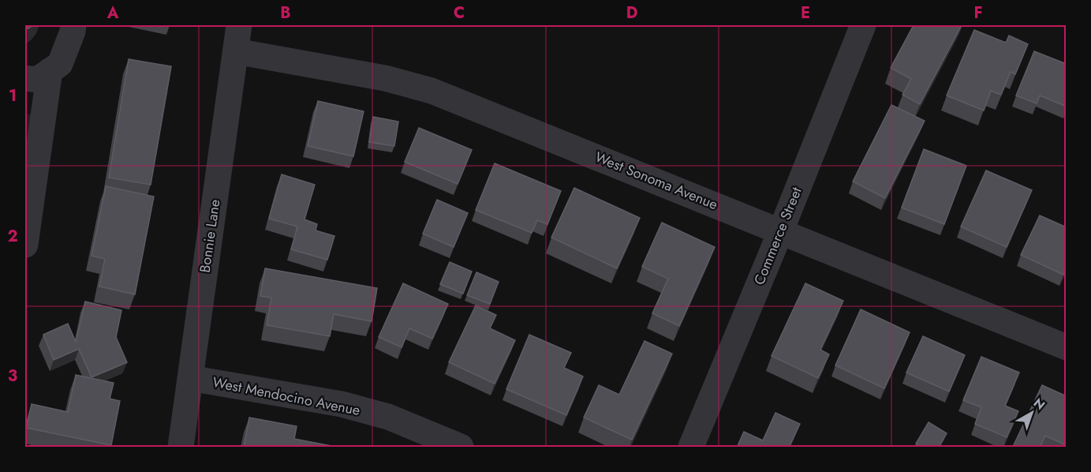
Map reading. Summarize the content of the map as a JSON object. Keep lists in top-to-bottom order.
{
  "streets": {
    "street": [
      "West Sonoma Avenue",
      "Bonnie Lane",
      "Commerce Street",
      "West Mendocino Avenue"
    ]
  },
  "crossings": [
    ["West Sonoma Avenue", "Bonnie Lane"],
    ["West Sonoma Avenue", "Commerce Street"],
    ["Bonnie Lane", "West Mendocino Avenue"]
  ],
  "north": "top right",
  "grid": {
    "columns": [
      "A",
      "B",
      "C",
      "D",
      "E",
      "F"
    ],
    "rows": ["1", "2", "3"]
  }
}
